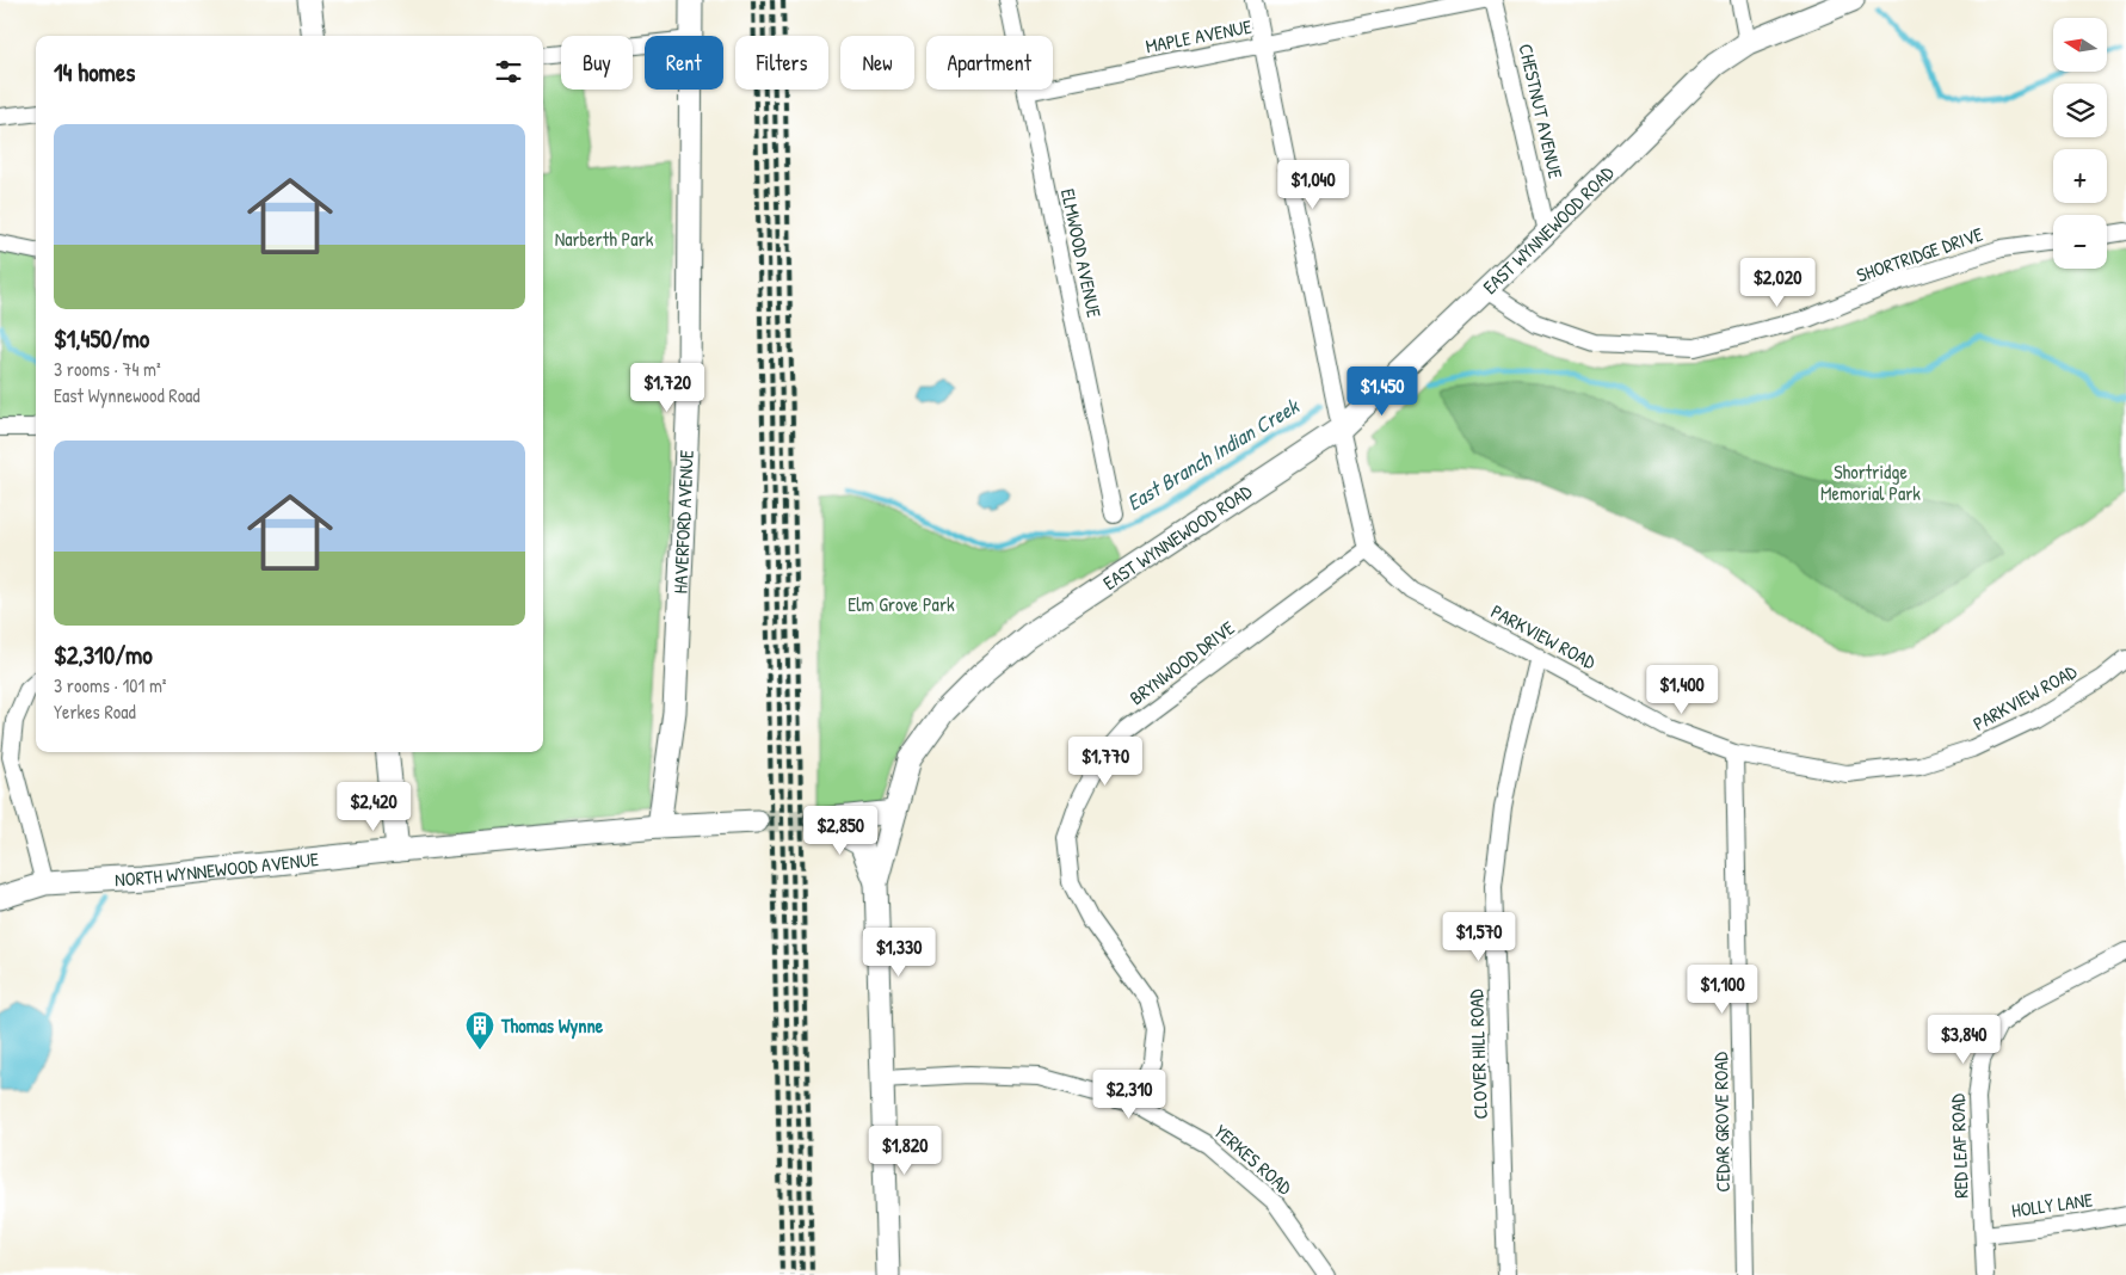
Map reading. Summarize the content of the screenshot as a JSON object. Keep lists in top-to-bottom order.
{
  "streets": {
    "street": [
      "MAPLE AVENUE",
      "CHESTNUT AVENUE",
      "EAST WYNNEWOOD ROAD",
      "ELMWOOD AVENUE",
      "SHORTRIDGE DRIVE",
      "HAVERFORD AVENUE",
      "PARKVIEW ROAD",
      "BRYNWOOD DRIVE",
      "NORTH WYNNEWOOD AVENUE",
      "CLOVER HILL ROAD",
      "CEDAR GROVE ROAD",
      "RED LEAF ROAD",
      "YERKES ROAD",
      "HOLLY LANE"
    ]
  },
  "crossings": [
    ["MAPLE AVENUE", "ELMWOOD AVENUE"],
    ["CHESTNUT AVENUE", "EAST WYNNEWOOD ROAD"],
    ["EAST WYNNEWOOD ROAD", "SHORTRIDGE DRIVE"],
    ["EAST WYNNEWOOD ROAD", "YERKES ROAD"],
    ["HAVERFORD AVENUE", "NORTH WYNNEWOOD AVENUE"],
    ["PARKVIEW ROAD", "BRYNWOOD DRIVE"],
    ["PARKVIEW ROAD", "CLOVER HILL ROAD"],
    ["PARKVIEW ROAD", "CEDAR GROVE ROAD"],
    ["BRYNWOOD DRIVE", "YERKES ROAD"],
    ["RED LEAF ROAD", "HOLLY LANE"]
  ],
  "water": ["East Branch Indian Creek"],
  "parks": ["Narberth Park", "Shortridge Memorial Park", "Elm Grove Park"],
  "places": {
    "building": ["Thomas Wynne"]
  },
  "north": "left",
  "page": {
    "map_buttons": ["+", "−"],
    "chip": [
      "Buy",
      "Rent",
      "Filters",
      "New",
      "Apartment"
    ],
    "heading": "14 homes",
    "list": [
      {
        "name": "$1,450/mo",
        "note": "3 rooms · 74 m² · East Wynnewood Road"
      },
      {
        "name": "$2,310/mo",
        "note": "3 rooms · 101 m² · Yerkes Road"
      }
    ],
    "price": [
      "$1,040",
      "$2,020",
      "$1,720",
      "$1,450",
      "$1,400",
      "$1,770",
      "$2,420",
      "$2,850",
      "$1,570",
      "$1,330",
      "$1,100",
      "$3,840",
      "$2,310",
      "$1,820"
    ]
  }
}
